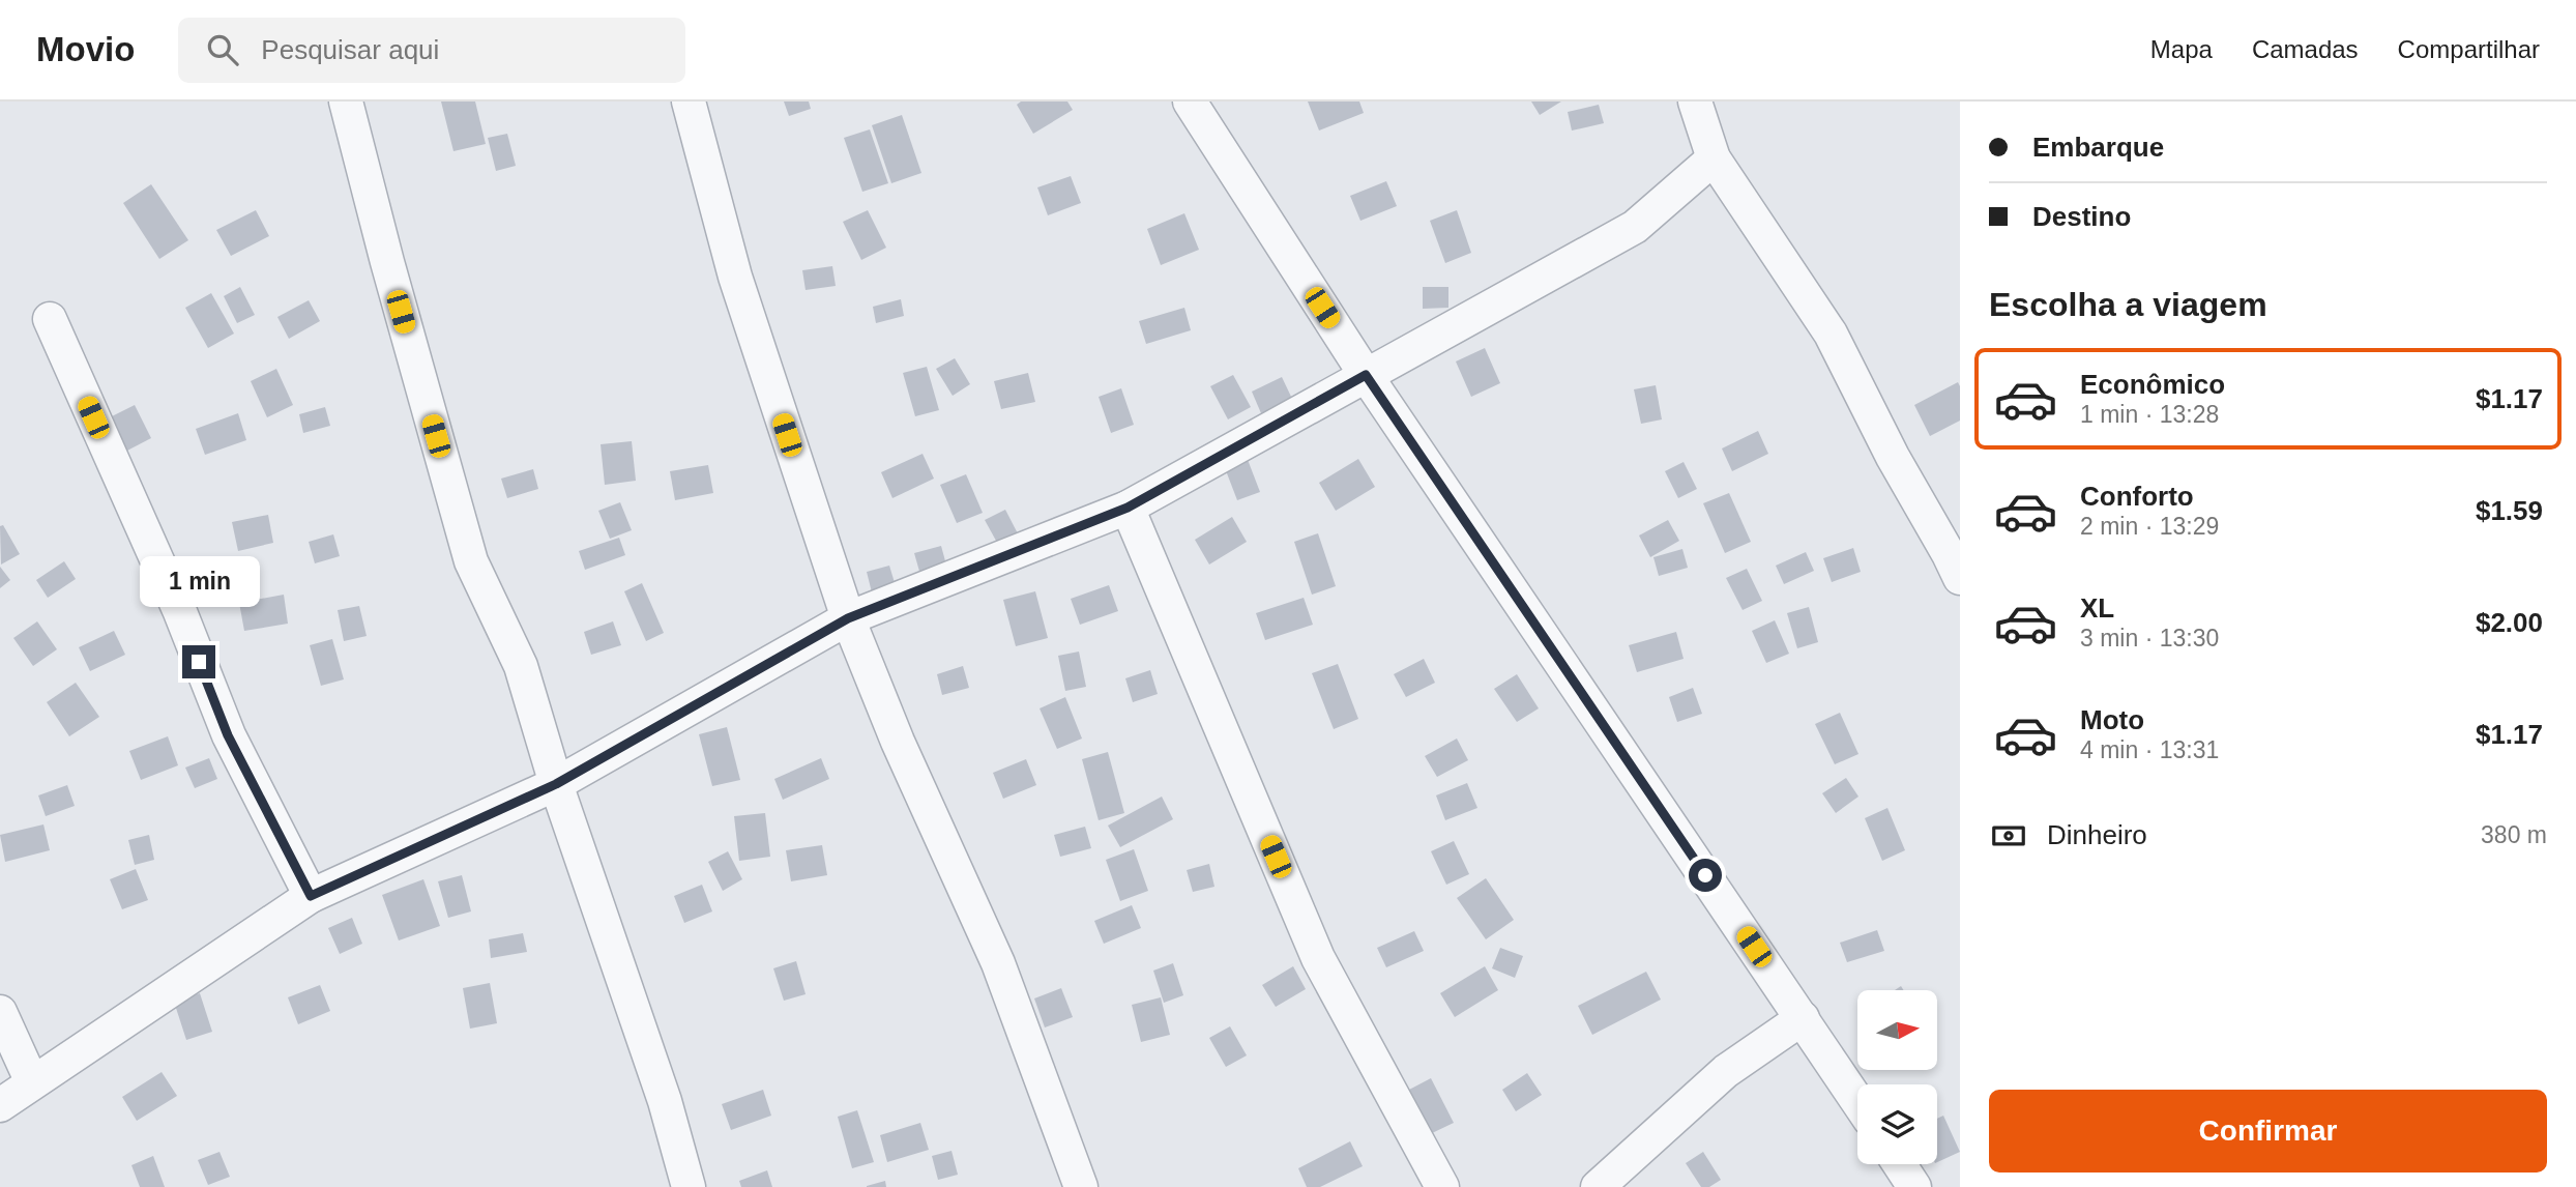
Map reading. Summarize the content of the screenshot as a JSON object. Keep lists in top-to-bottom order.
{
  "north": "right",
  "page": {
    "header": "Movio",
    "search": "Pesquisar aqui",
    "nav": ["Mapa", "Camadas", "Compartilhar"],
    "banner": ["Embarque", "Destino"],
    "heading": "Escolha a viagem",
    "list": [
      {
        "name": "Econômico",
        "note": "1 min · 13:28",
        "value": "$1.17"
      },
      {
        "name": "Conforto",
        "note": "2 min · 13:29",
        "value": "$1.59"
      },
      {
        "name": "XL",
        "note": "3 min · 13:30",
        "value": "$2.00"
      },
      {
        "name": "Moto",
        "note": "4 min · 13:31",
        "value": "$1.17"
      }
    ],
    "bubble": "1 min",
    "pay": ["Dinheiro", "380 m"],
    "buttons": "Confirmar"
  }
}
